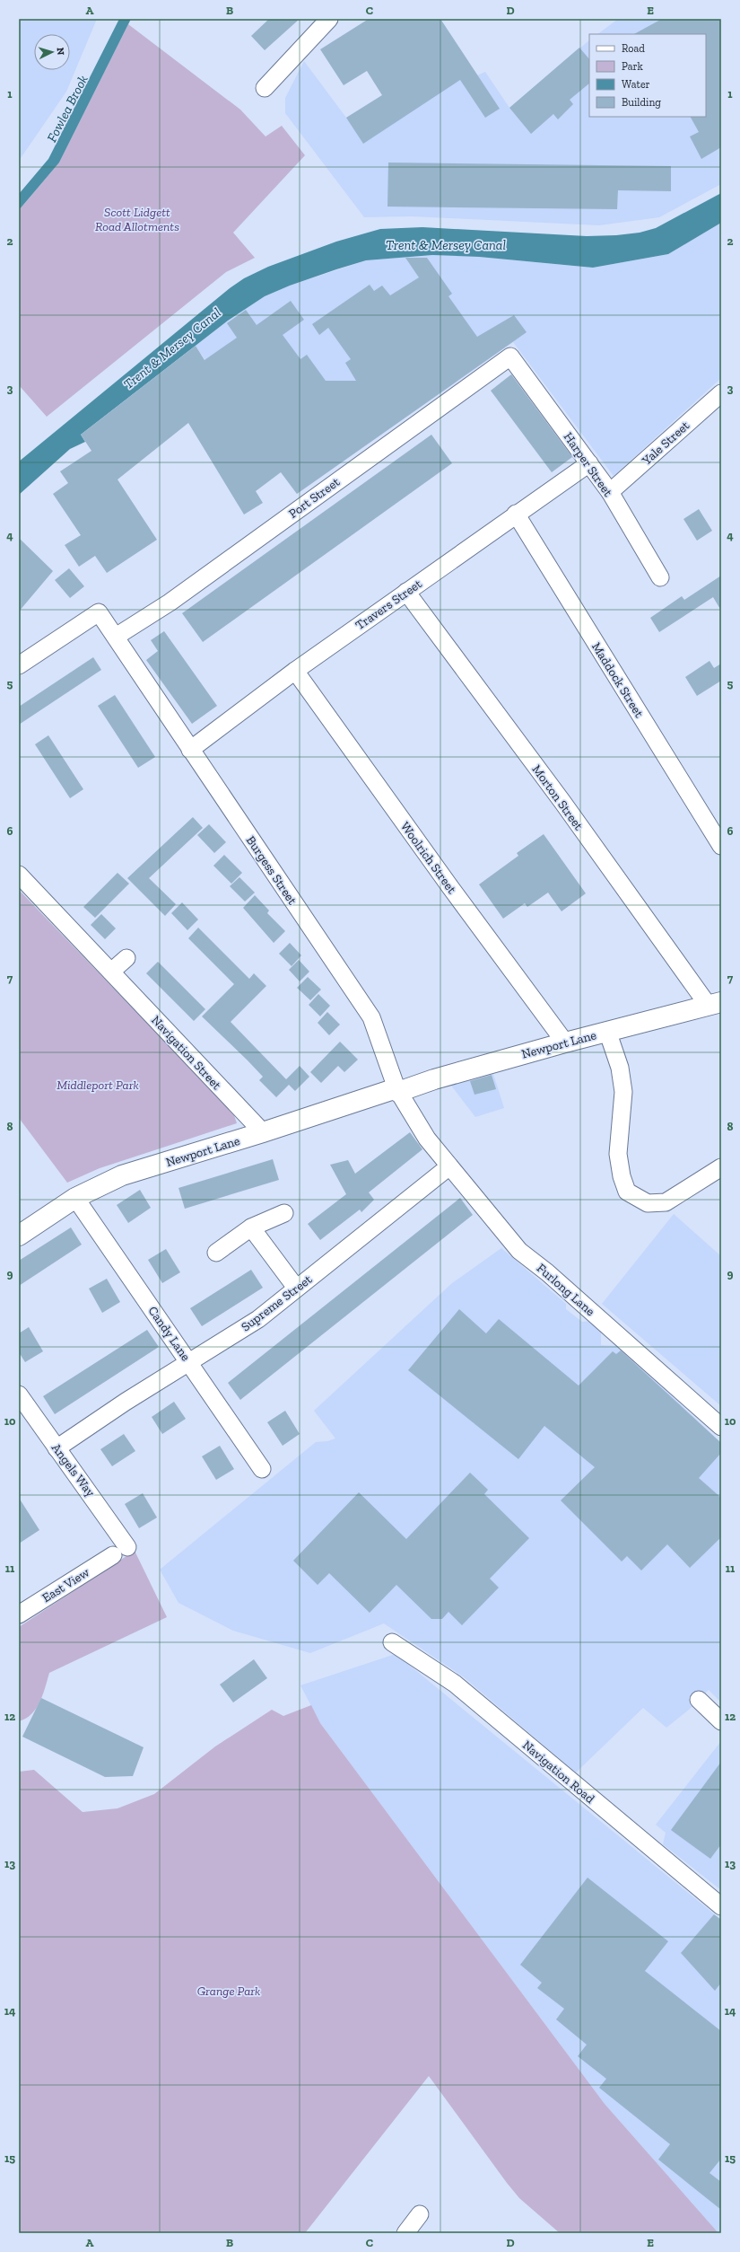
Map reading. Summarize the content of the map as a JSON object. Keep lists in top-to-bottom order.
{
  "streets": {
    "street": [
      "Yale Street",
      "Harper Street",
      "Port Street",
      "Travers Street",
      "Maddock Street",
      "Morton Street",
      "Woolrich Street",
      "Burgess Street",
      "Newport Lane",
      "Navigation Street",
      "Furlong Lane",
      "Supreme Street",
      "Candy Lane",
      "Angels Way",
      "East View",
      "Navigation Road"
    ]
  },
  "crossings": [
    ["Yale Street", "Harper Street"],
    ["Harper Street", "Port Street"],
    ["Harper Street", "Travers Street"],
    ["Port Street", "Burgess Street"],
    ["Travers Street", "Maddock Street"],
    ["Travers Street", "Morton Street"],
    ["Travers Street", "Woolrich Street"],
    ["Travers Street", "Burgess Street"],
    ["Morton Street", "Newport Lane"],
    ["Woolrich Street", "Newport Lane"],
    ["Burgess Street", "Newport Lane"],
    ["Burgess Street", "Furlong Lane"],
    ["Newport Lane", "Navigation Street"],
    ["Newport Lane", "Candy Lane"],
    ["Furlong Lane", "Supreme Street"],
    ["Supreme Street", "Candy Lane"],
    ["Supreme Street", "Angels Way"],
    ["Angels Way", "East View"]
  ],
  "water": ["Fowlea Brook", "Trent & Mersey Canal"],
  "parks": ["Scott Lidgett Road Allotments", "Middleport Park", "Grange Park"],
  "legend": [
    "Road",
    "Park",
    "Water",
    "Building"
  ],
  "north": "right",
  "grid": {
    "columns": [
      "A",
      "B",
      "C",
      "D",
      "E"
    ],
    "rows": [
      "1",
      "2",
      "3",
      "4",
      "5",
      "6",
      "7",
      "8",
      "9",
      "10",
      "11",
      "12",
      "13",
      "14",
      "15"
    ]
  }
}
